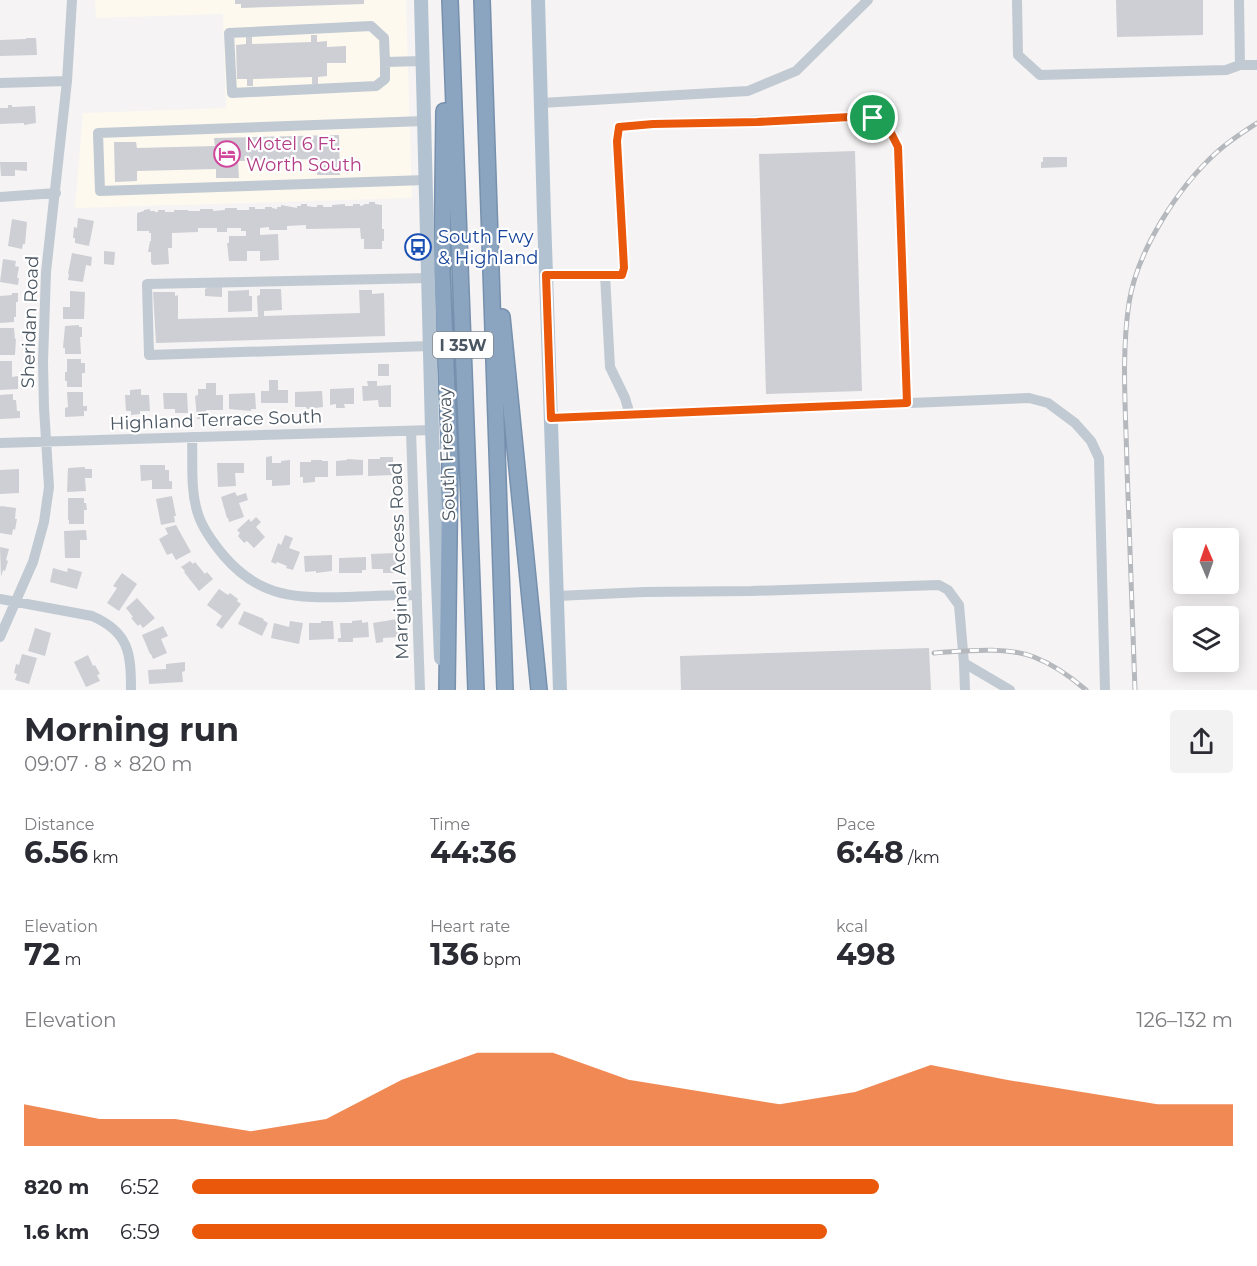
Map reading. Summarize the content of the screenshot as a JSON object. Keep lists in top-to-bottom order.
{
  "streets": {
    "highway": ["I 35W", "South Freeway"],
    "street": ["Sheridan Road", "Highland Terrace South", "Marginal Access Road"]
  },
  "crossings": [
    ["Sheridan Road", "Highland Terrace South"],
    ["Highland Terrace South", "South Freeway"],
    ["Highland Terrace South", "Marginal Access Road"]
  ],
  "places": {
    "hotel": ["Motel 6 Ft. Worth South"],
    "bus stop": ["South Fwy & Highland"]
  },
  "north": "top",
  "page": {
    "heading": ["Morning run", "09:07 · 8 × 820 m"],
    "stats": [
      ["Distance", "6.56 km"],
      ["Time", "44:36"],
      ["Pace", "6:48 /km"],
      ["Elevation", "72 m"],
      ["Heart rate", "136 bpm"],
      ["kcal", "498"]
    ],
    "chart": ["Elevation", "126–132 m"],
    "list": [
      {
        "name": "820 m",
        "note": "6:52"
      },
      {
        "name": "1.6 km",
        "note": "6:59"
      }
    ]
  }
}
